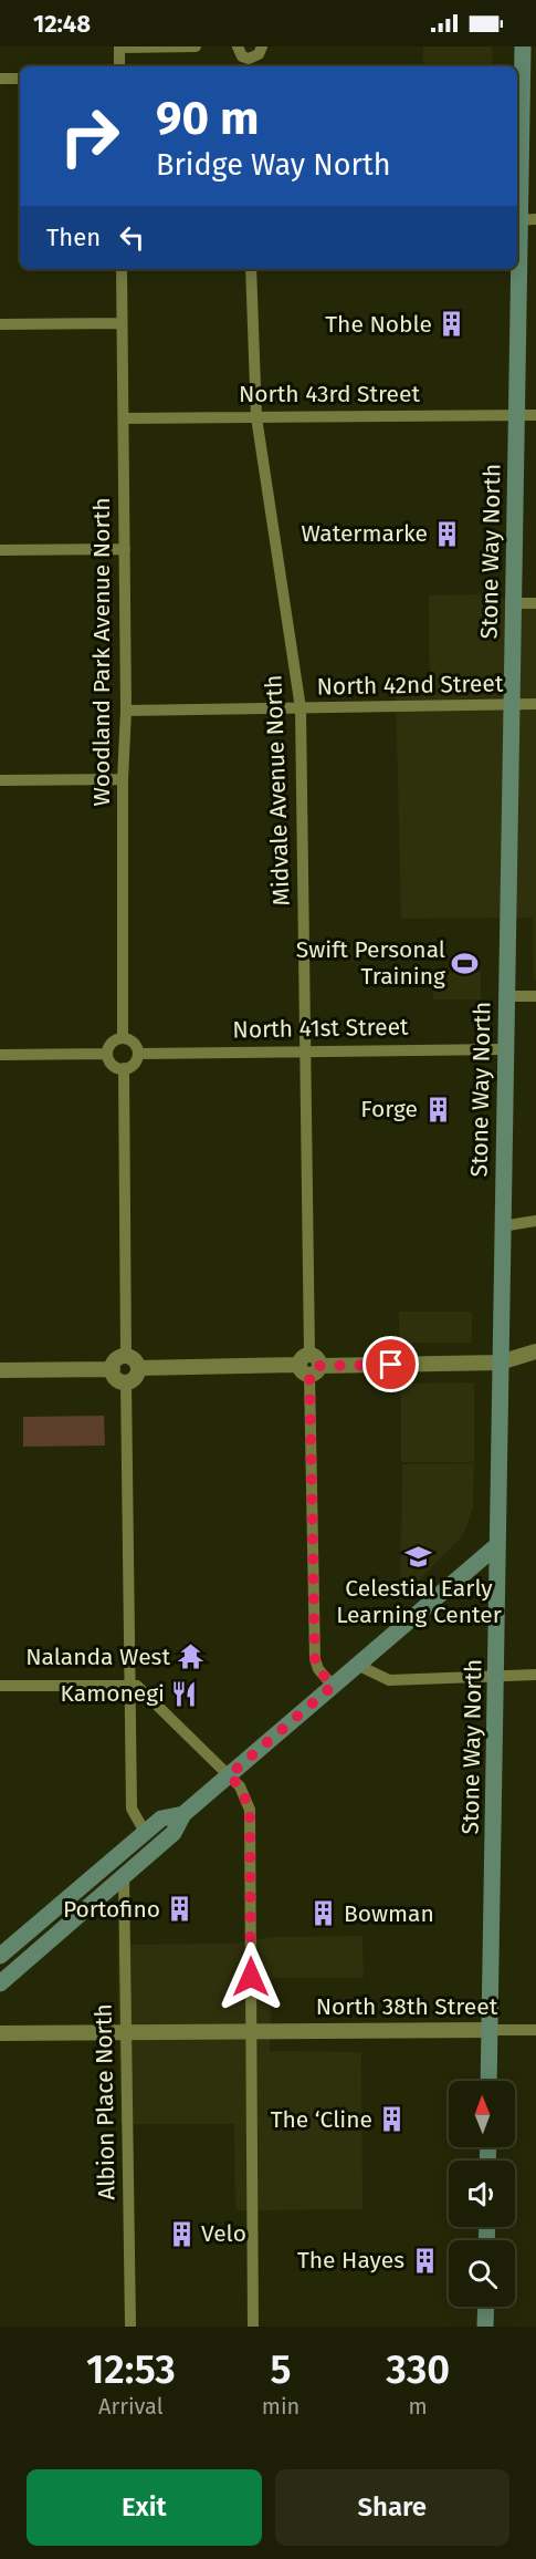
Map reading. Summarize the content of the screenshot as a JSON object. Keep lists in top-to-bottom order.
{
  "streets": {
    "main road": ["Stone Way North"],
    "street": [
      "North 43rd Street",
      "Woodland Park Avenue North",
      "North 42nd Street",
      "Midvale Avenue North",
      "North 41st Street",
      "North 38th Street",
      "Albion Place North"
    ]
  },
  "crossings": [
    ["North 43rd Street", "Stone Way North"],
    ["North 43rd Street", "Woodland Park Avenue North"],
    ["North 43rd Street", "Midvale Avenue North"],
    ["Stone Way North", "North 42nd Street"],
    ["Stone Way North", "North 41st Street"],
    ["Stone Way North", "North 38th Street"],
    ["Woodland Park Avenue North", "North 42nd Street"],
    ["Woodland Park Avenue North", "North 41st Street"],
    ["North 42nd Street", "Midvale Avenue North"],
    ["Midvale Avenue North", "North 41st Street"],
    ["North 38th Street", "Albion Place North"]
  ],
  "places": {
    "building": [
      "The Noble",
      "Watermarke",
      "Forge",
      "Portofino",
      "Bowman",
      "The ‘Cline",
      "Velo",
      "The Hayes"
    ],
    "sports": ["Swift Personal Training"],
    "school or university": ["Celestial Early Learning Center"],
    "temple": ["Nalanda West"],
    "restaurant": ["Kamonegi"]
  },
  "north": "top",
  "page": {
    "status": "12:48",
    "turn": ["90 m", "Bridge Way North"],
    "then": "Then",
    "eta": [
      "12:53",
      "Arrival",
      "5",
      "min",
      "330",
      "m"
    ],
    "buttons": ["Exit", "Share"]
  }
}
